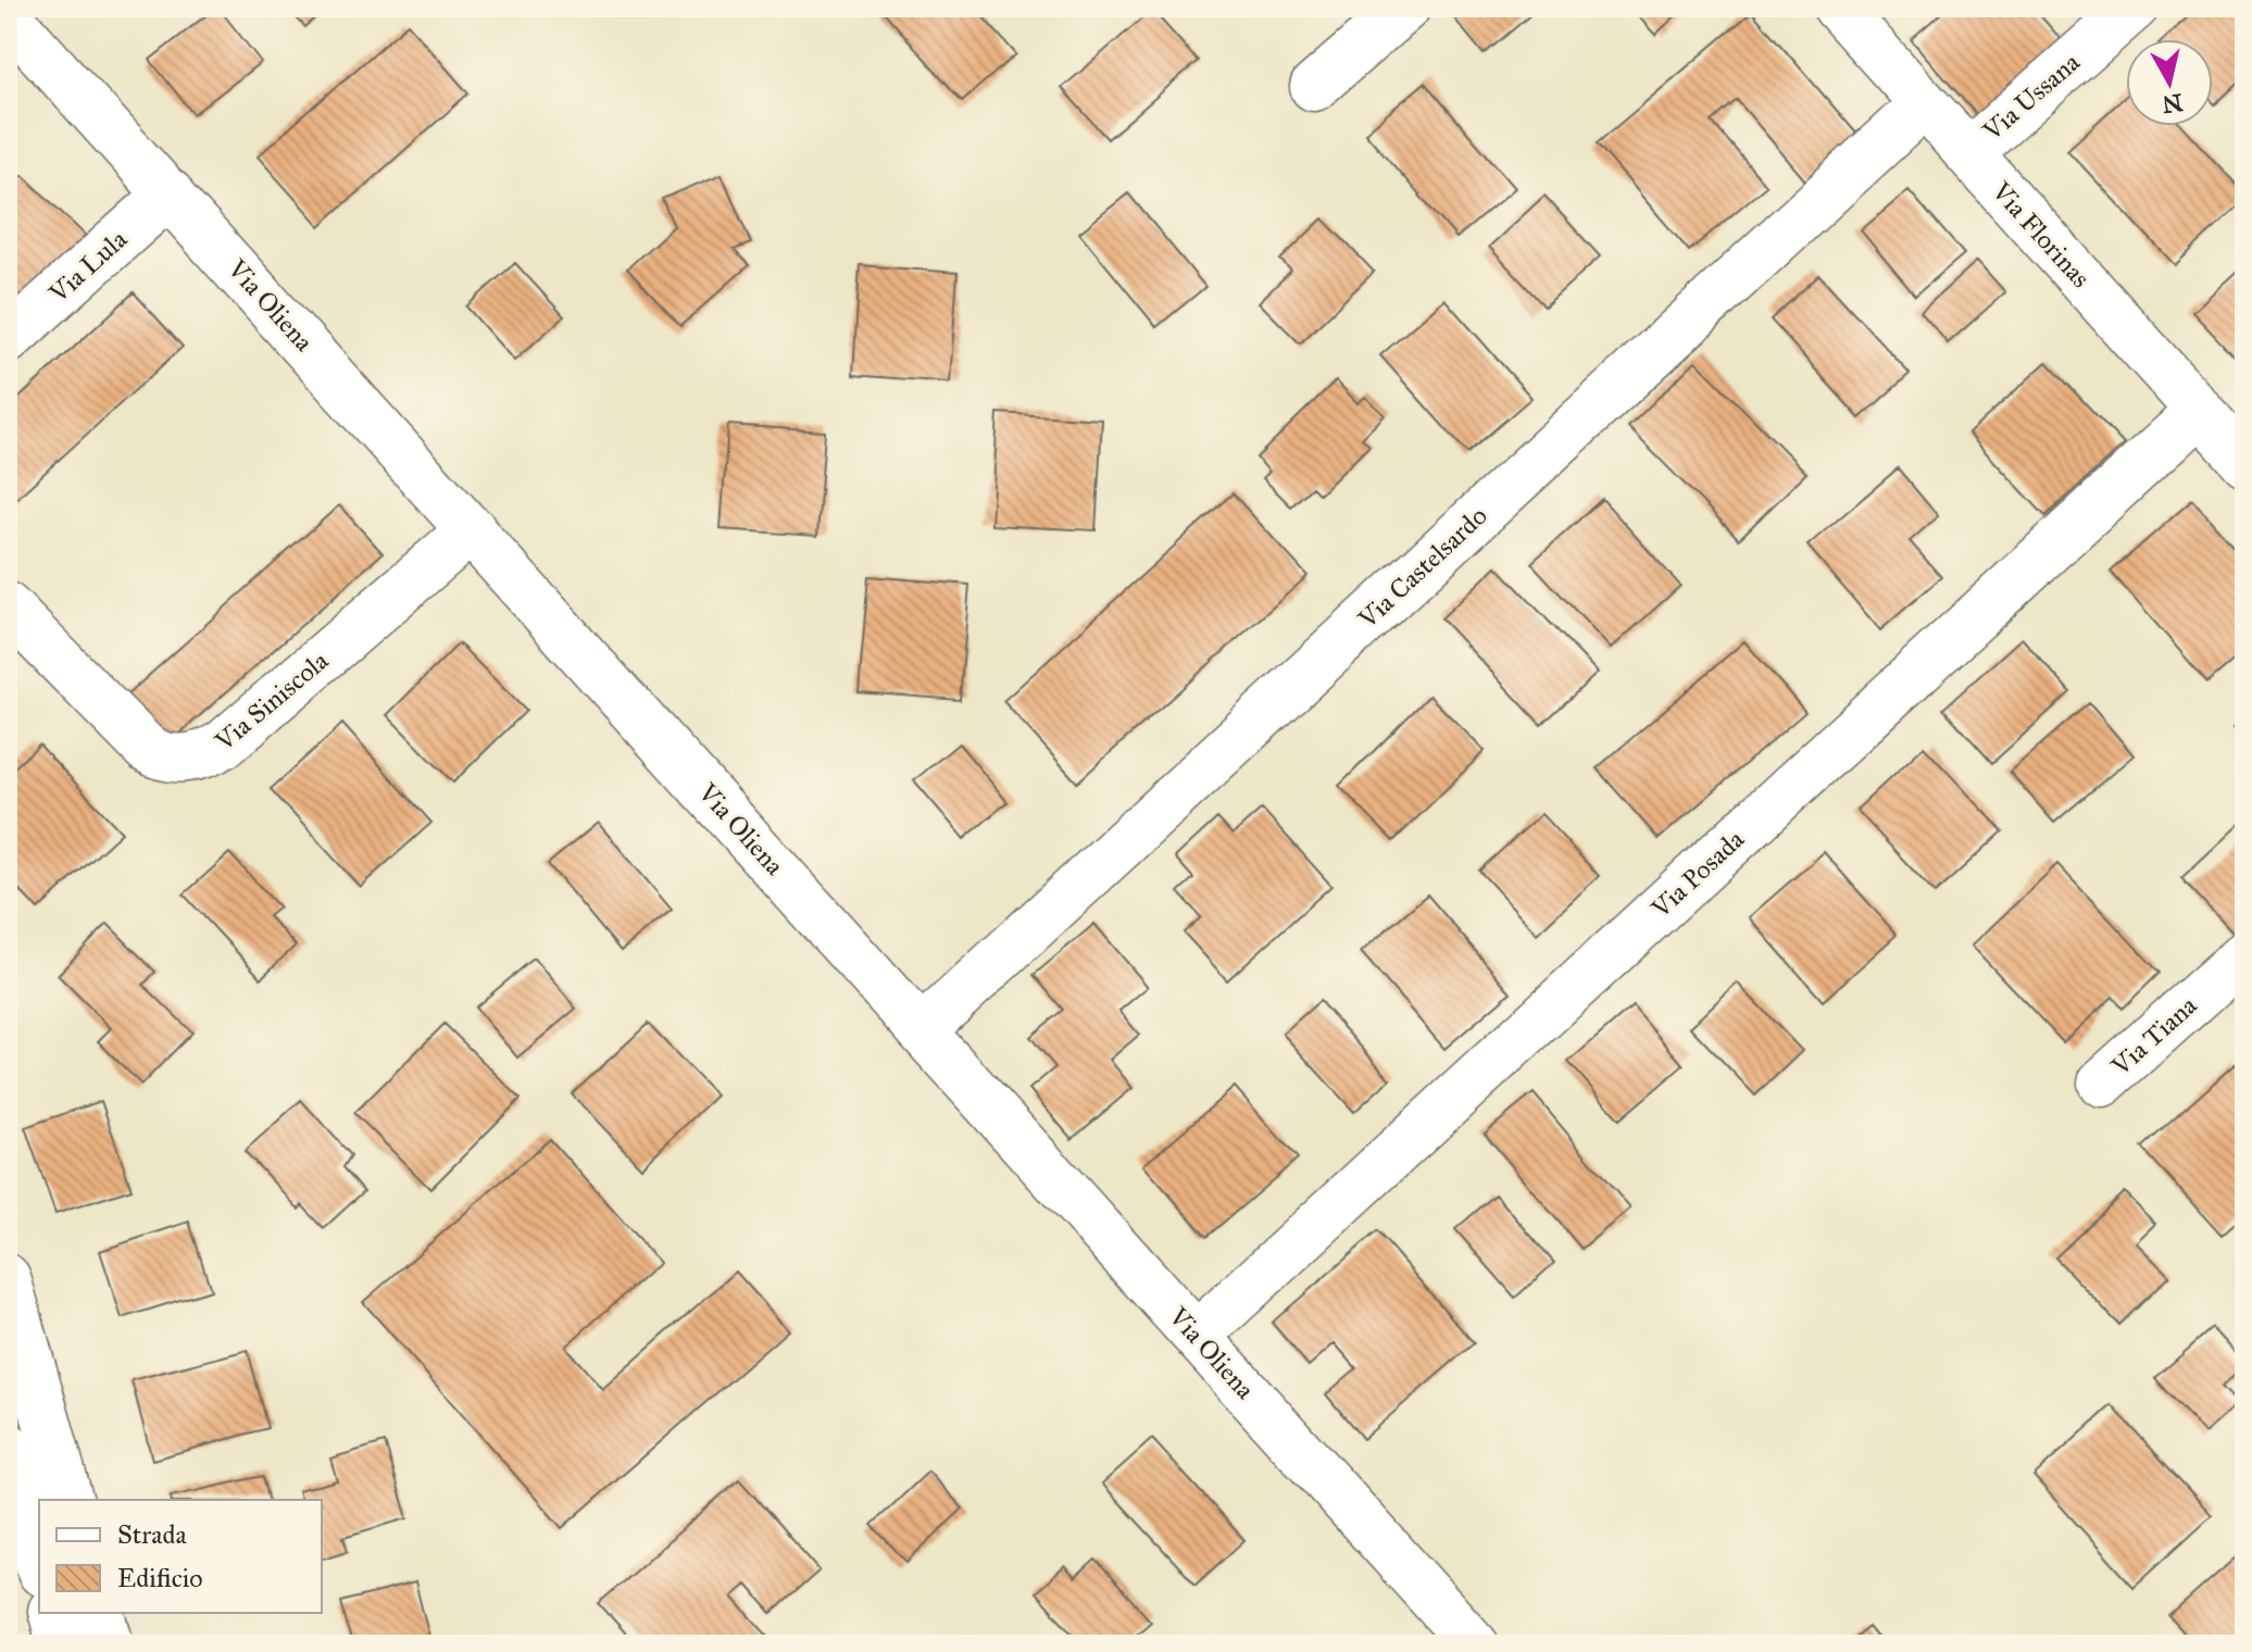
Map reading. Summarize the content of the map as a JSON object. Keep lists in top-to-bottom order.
{
  "streets": {
    "street": [
      "Via Ussana",
      "Via Florinas",
      "Via Lula",
      "Via Oliena",
      "Via Castelsardo",
      "Via Siniscola",
      "Via Posada",
      "Via Tiana"
    ]
  },
  "crossings": [
    ["Via Ussana", "Via Florinas"],
    ["Via Florinas", "Via Castelsardo"],
    ["Via Florinas", "Via Posada"],
    ["Via Lula", "Via Oliena"],
    ["Via Oliena", "Via Castelsardo"],
    ["Via Oliena", "Via Siniscola"],
    ["Via Oliena", "Via Posada"]
  ],
  "legend": ["Strada", "Edificio"],
  "north": "bottom"
}
